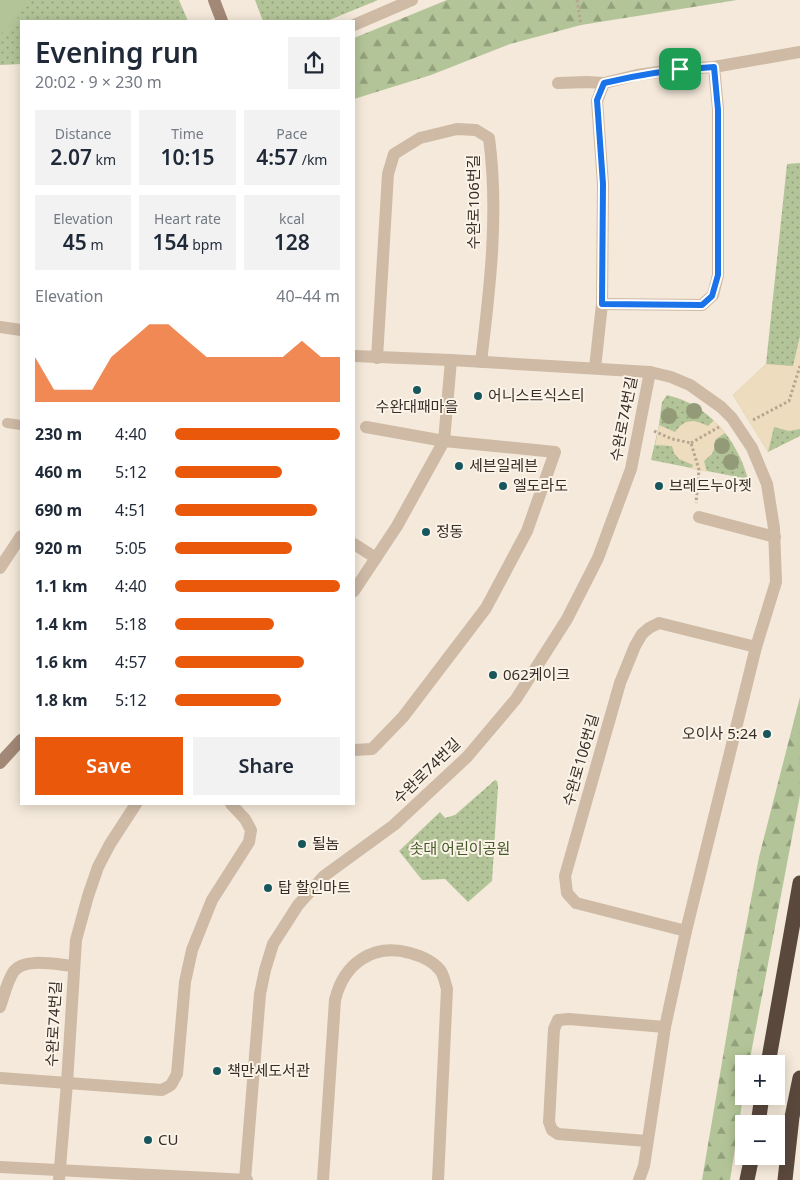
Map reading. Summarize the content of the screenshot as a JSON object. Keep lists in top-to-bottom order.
{
  "streets": {
    "street": ["수완로106번길", "수완로74번길"]
  },
  "parks": ["솟대 어린이공원"],
  "places": [
    "수완대패마을",
    "어니스트식스티",
    "세븐일레븐",
    "엘도라도",
    "브레드누아젯",
    "정동",
    "062케이크",
    "오이사 5:24",
    "될놈",
    "탑 할인마트",
    "책만세도서관",
    "CU"
  ],
  "page": {
    "heading": ["Evening run", "20:02 · 9 × 230 m"],
    "stats": [
      ["Distance", "2.07 km"],
      ["Time", "10:15"],
      ["Pace", "4:57 /km"],
      ["Elevation", "45 m"],
      ["Heart rate", "154 bpm"],
      ["kcal", "128"]
    ],
    "chart": ["Elevation", "40–44 m"],
    "list": [
      {
        "name": "230 m",
        "note": "4:40"
      },
      {
        "name": "460 m",
        "note": "5:12"
      },
      {
        "name": "690 m",
        "note": "4:51"
      },
      {
        "name": "920 m",
        "note": "5:05"
      },
      {
        "name": "1.1 km",
        "note": "4:40"
      },
      {
        "name": "1.4 km",
        "note": "5:18"
      },
      {
        "name": "1.6 km",
        "note": "4:57"
      },
      {
        "name": "1.8 km",
        "note": "5:12"
      }
    ],
    "buttons": ["Save", "Share"],
    "map_buttons": ["+", "−"]
  }
}
